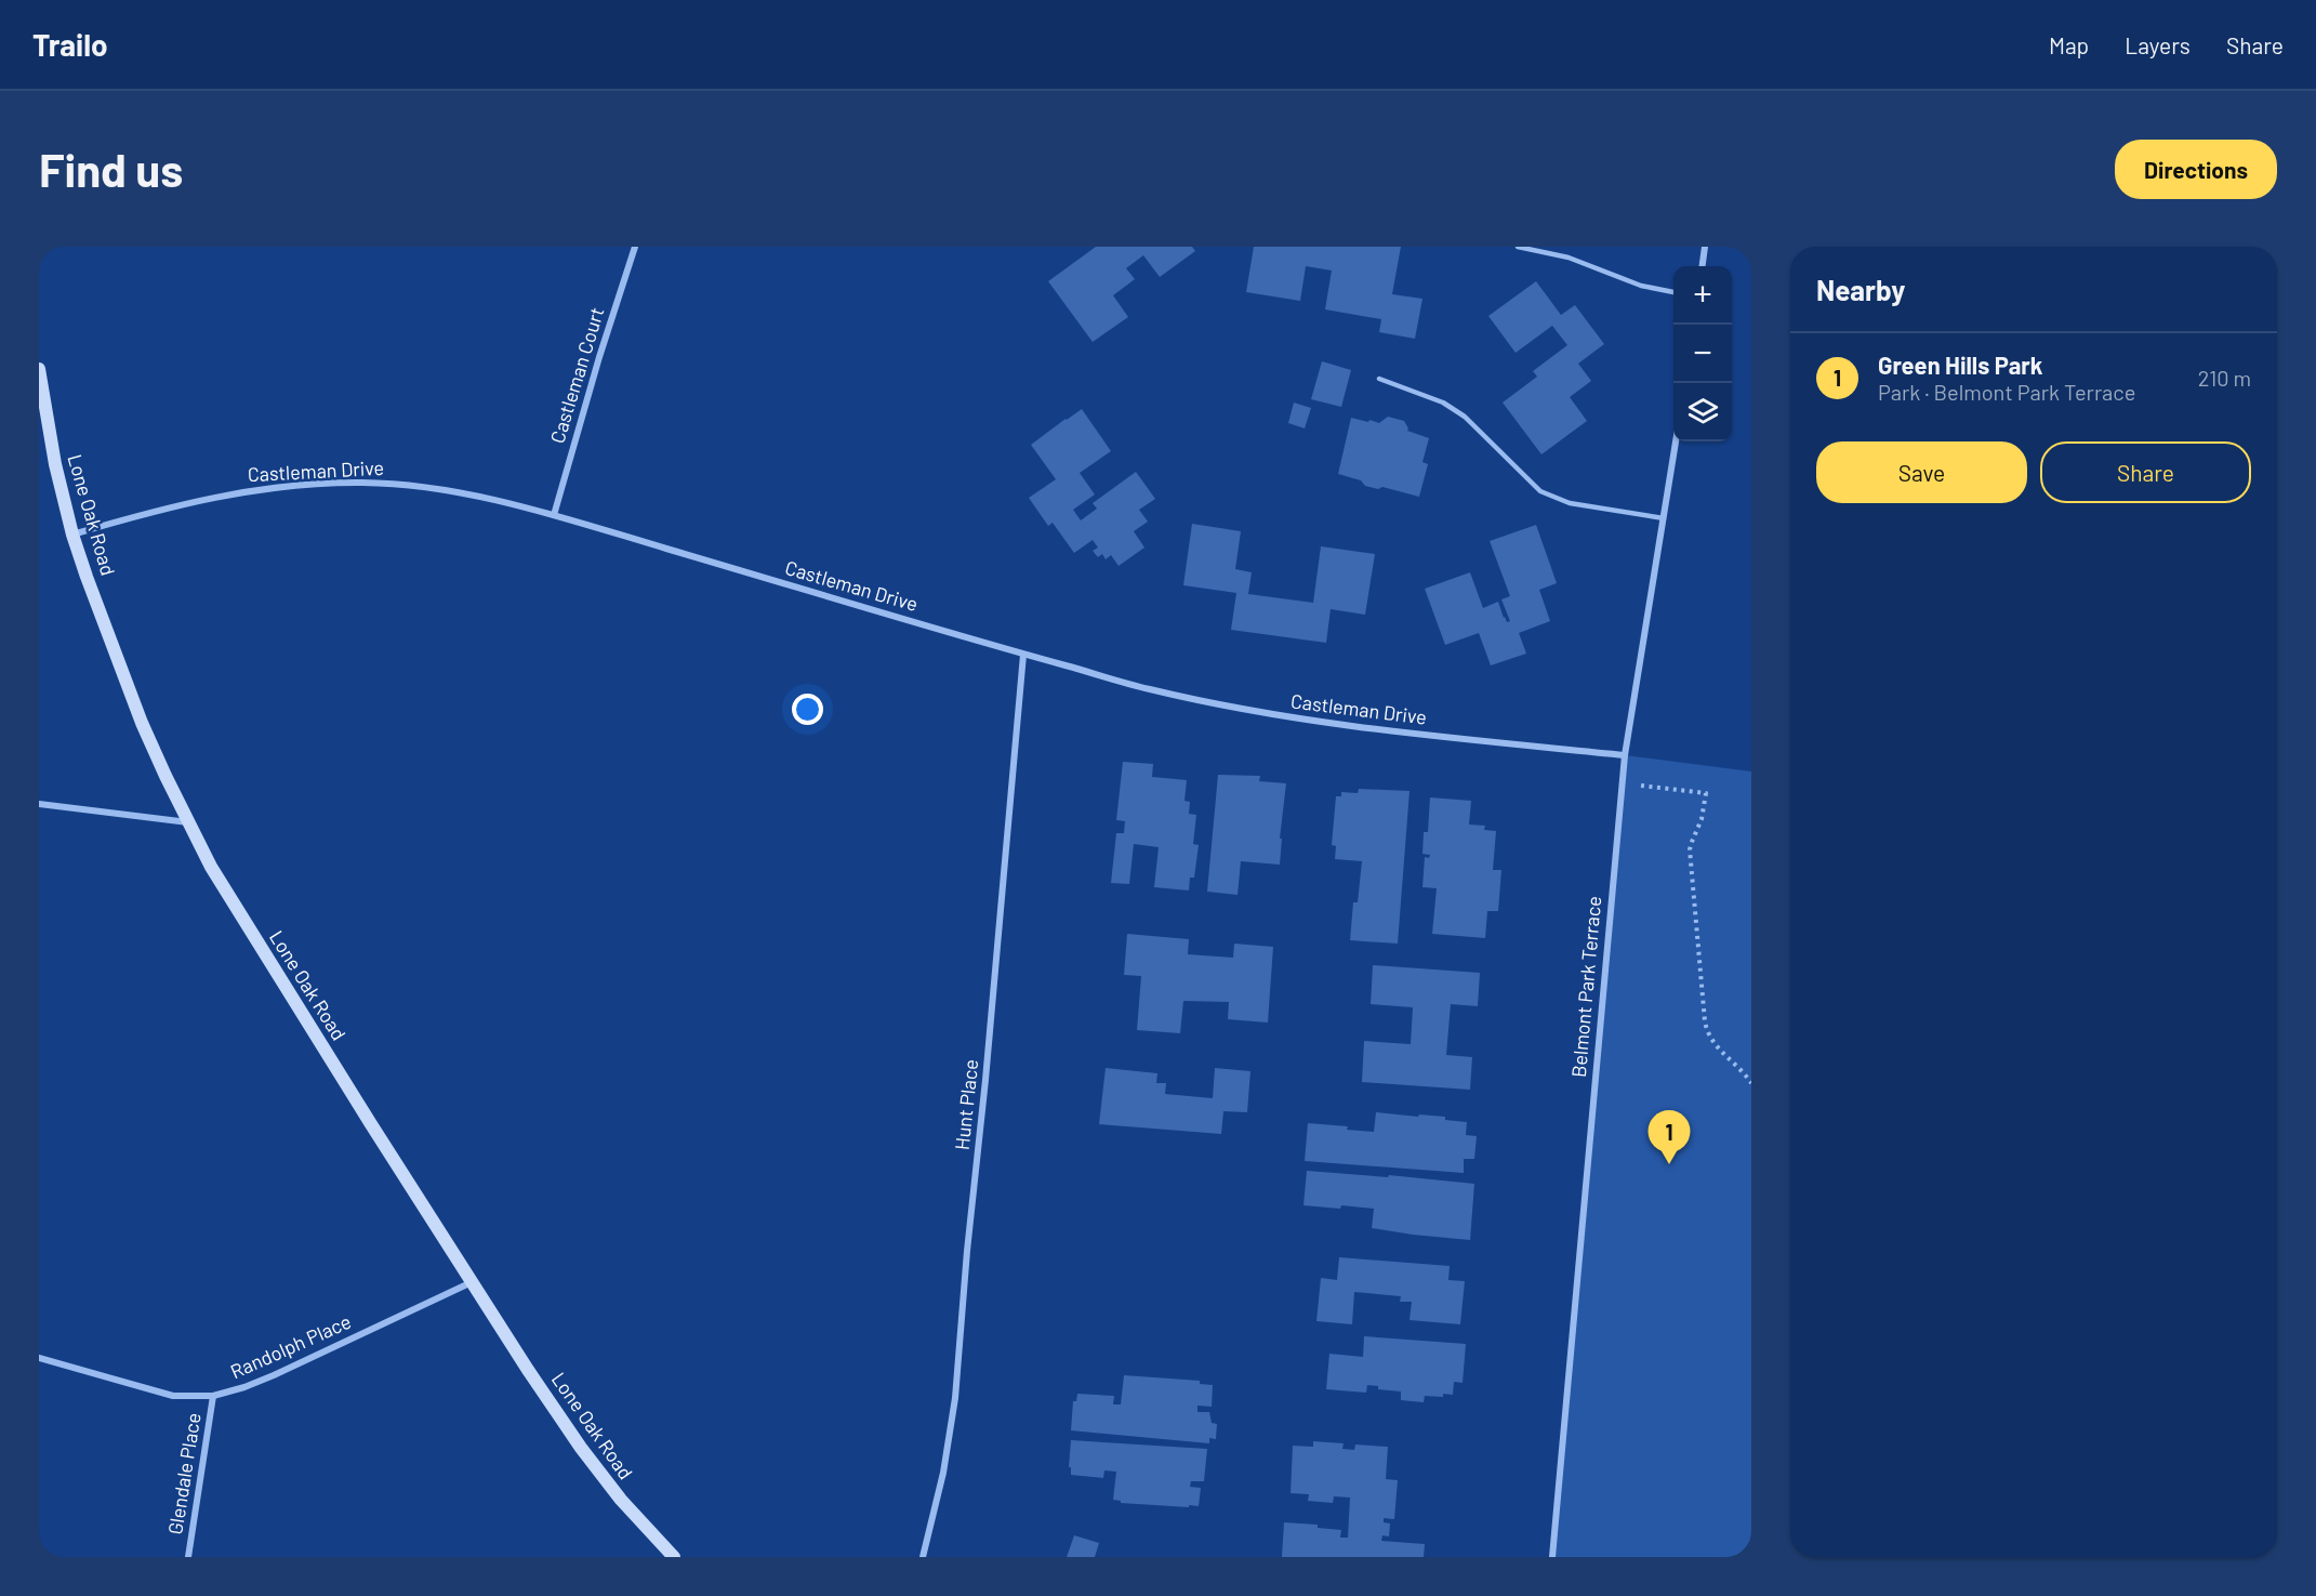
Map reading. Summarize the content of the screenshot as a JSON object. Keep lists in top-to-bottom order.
{
  "streets": {
    "street": [
      "Castleman Court",
      "Castleman Drive",
      "Lone Oak Road",
      "Belmont Park Terrace",
      "Hunt Place",
      "Randolph Place",
      "Glendale Place"
    ]
  },
  "crossings": [
    ["Castleman Court", "Castleman Drive"],
    ["Castleman Drive", "Lone Oak Road"],
    ["Castleman Drive", "Belmont Park Terrace"],
    ["Castleman Drive", "Hunt Place"],
    ["Lone Oak Road", "Randolph Place"],
    ["Randolph Place", "Glendale Place"]
  ],
  "page": {
    "header": "Trailo",
    "nav": ["Map", "Layers", "Share"],
    "buttons": [
      "Directions",
      ["Save", "Share"]
    ],
    "title": "Find us",
    "heading": "Nearby",
    "map_buttons": ["+", "−"],
    "list": [
      {
        "mark": "1",
        "name": "Green Hills Park",
        "note": "Park · Belmont Park Terrace",
        "value": "210 m"
      }
    ],
    "pins": "1"
  }
}
